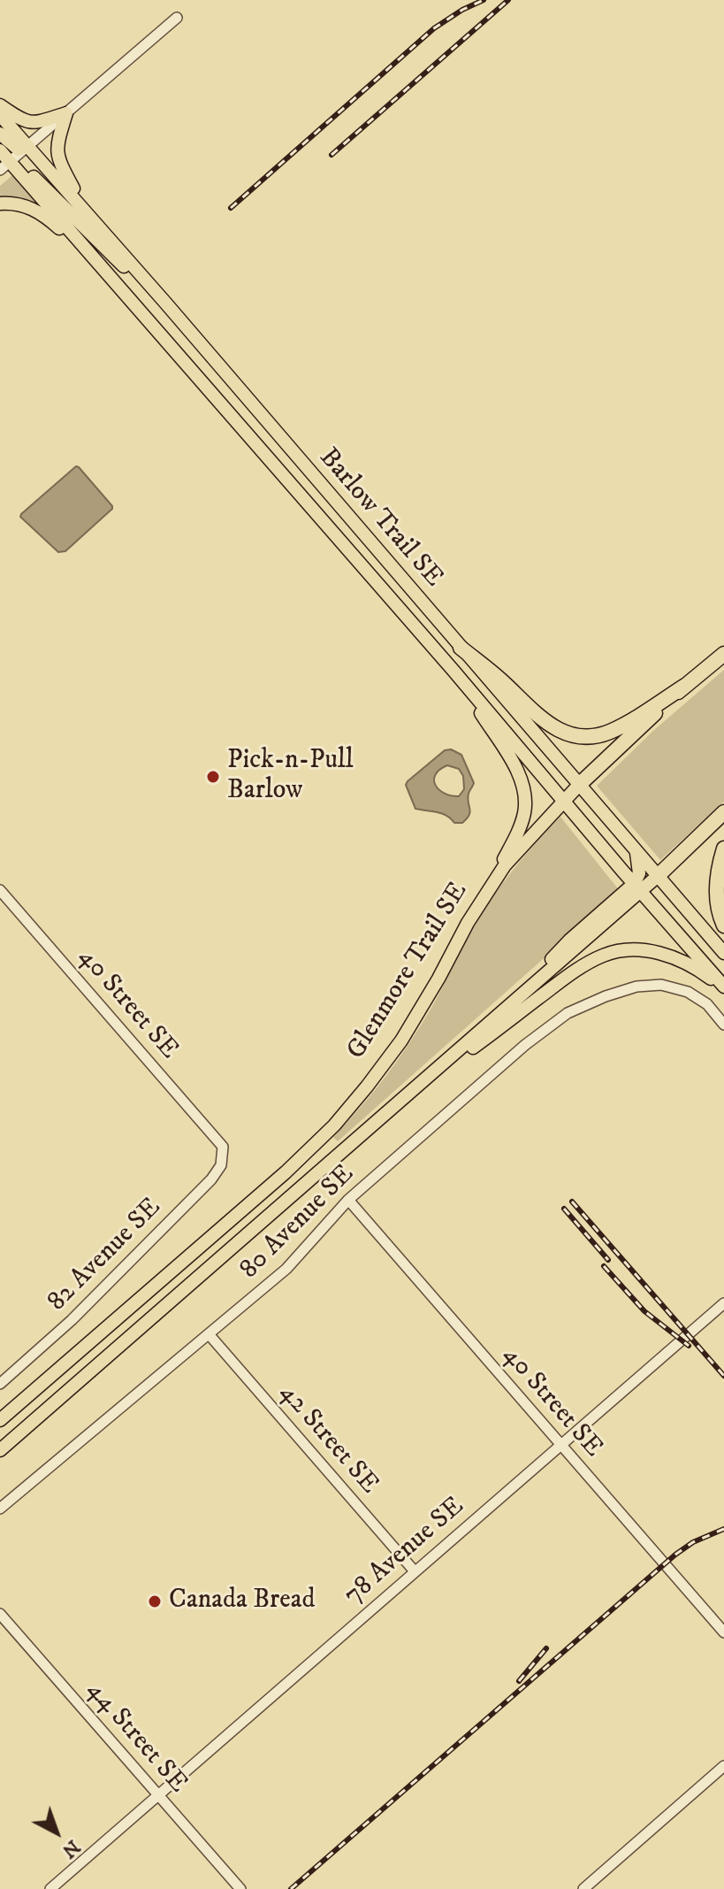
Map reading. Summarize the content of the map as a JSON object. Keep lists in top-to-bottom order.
{
  "streets": {
    "highway": ["Glenmore Trail SE"],
    "main road": ["Barlow Trail SE"],
    "street": [
      "40 Street SE",
      "80 Avenue SE",
      "82 Avenue SE",
      "42 Street SE",
      "78 Avenue SE",
      "44 Street SE"
    ]
  },
  "crossings": [
    ["Barlow Trail SE", "Glenmore Trail SE"],
    ["40 Street SE", "80 Avenue SE"],
    ["40 Street SE", "82 Avenue SE"],
    ["40 Street SE", "78 Avenue SE"],
    ["80 Avenue SE", "42 Street SE"],
    ["42 Street SE", "78 Avenue SE"],
    ["78 Avenue SE", "44 Street SE"]
  ],
  "places": ["Pick-n-Pull Barlow", "Canada Bread"],
  "north": "bottom right"
}
